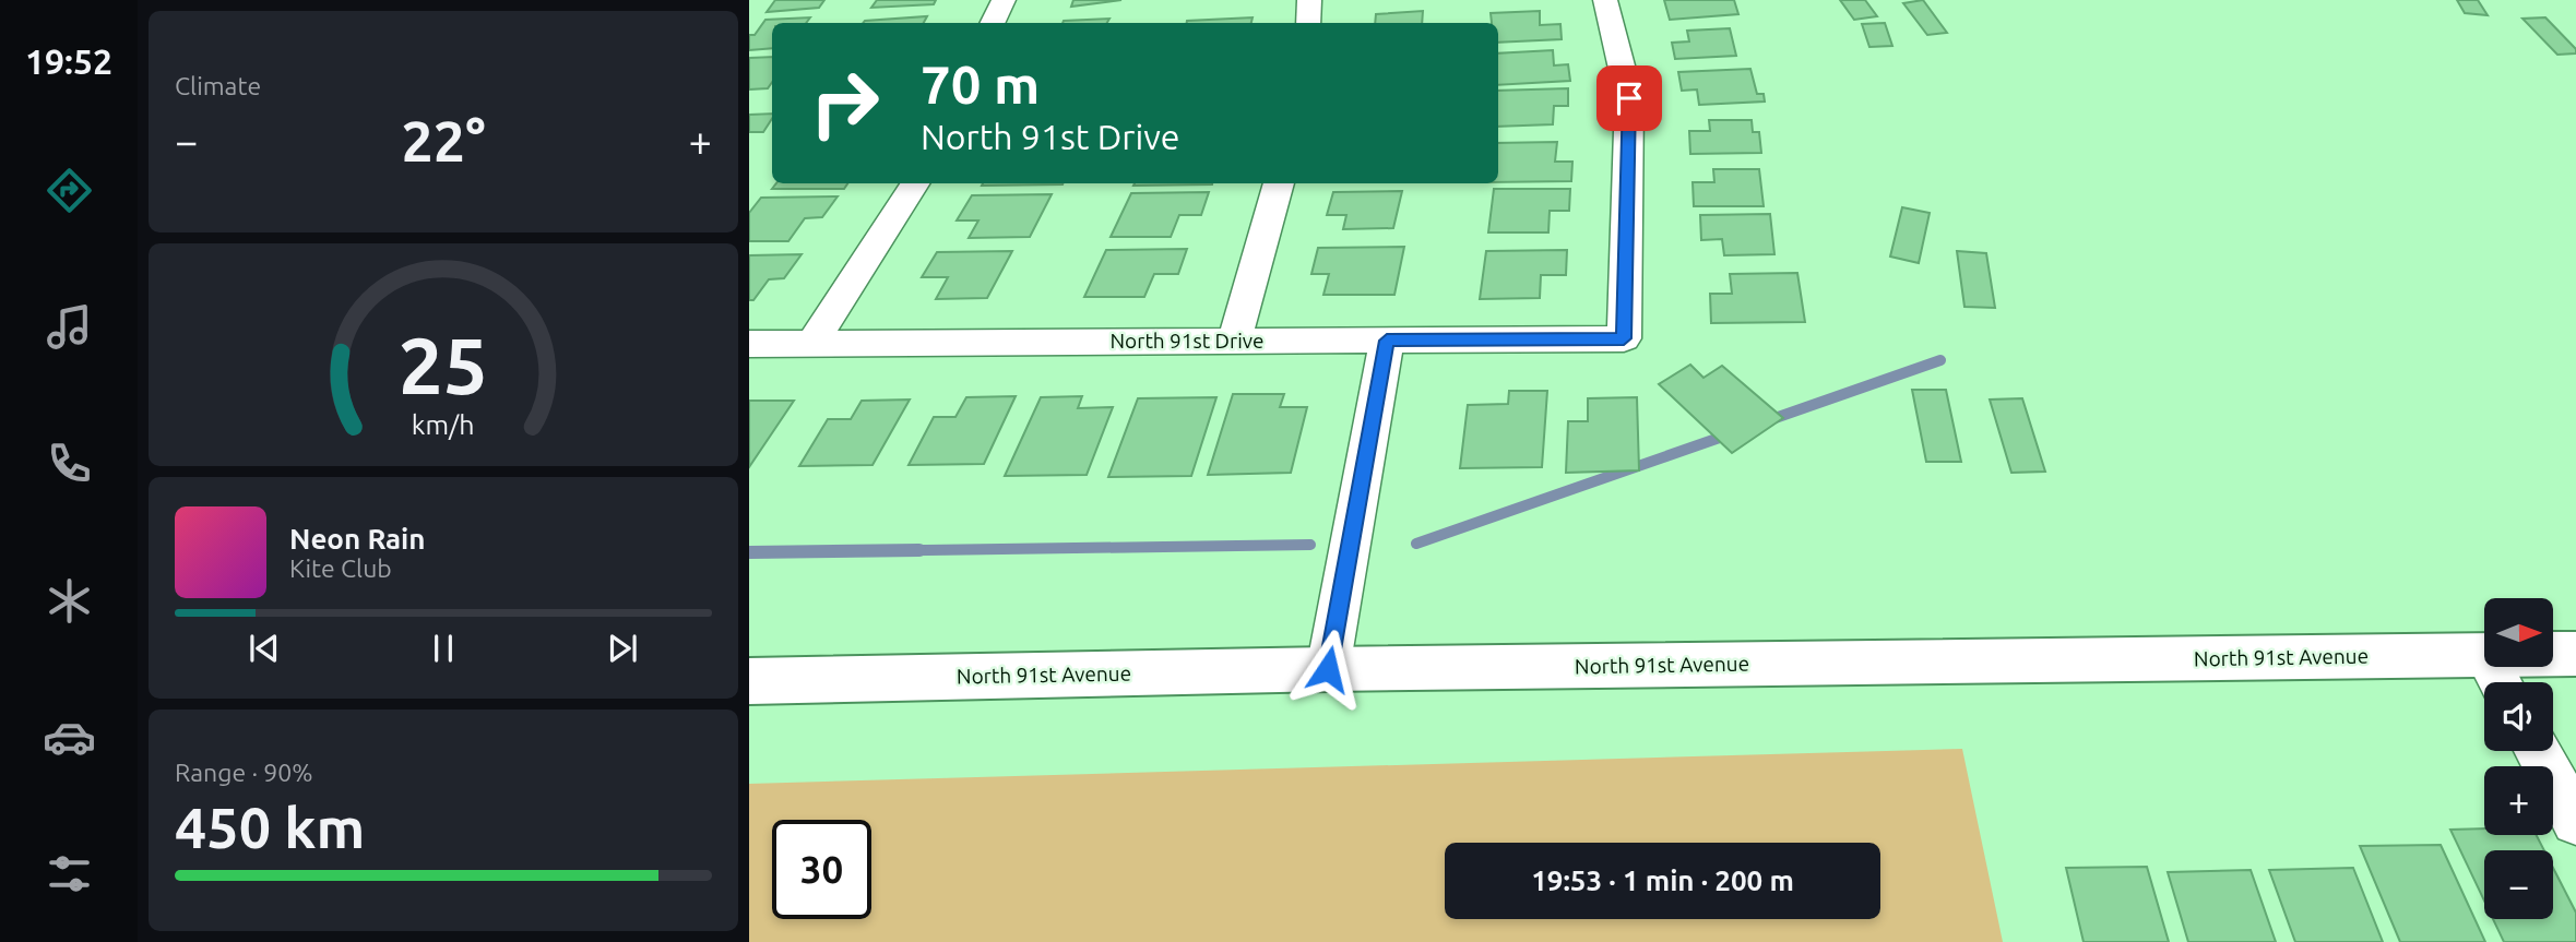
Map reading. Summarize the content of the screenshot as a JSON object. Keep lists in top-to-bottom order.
{
  "streets": {
    "main road": ["North 91st Avenue"],
    "street": ["North 91st Drive"]
  },
  "north": "right",
  "page": {
    "tabs": "19:52",
    "tile": [
      "Climate",
      ["Range · 90%", "450 km"]
    ],
    "turn": ["70 m", "North 91st Drive"],
    "heat": ["−", "22°", "+"],
    "song": ["Neon Rain", "Kite Club"],
    "map_buttons": ["+", "−"],
    "limit": "30",
    "trip": "19:53 · 1 min · 200 m",
    "gauge": ["25", "km/h"]
  }
}
